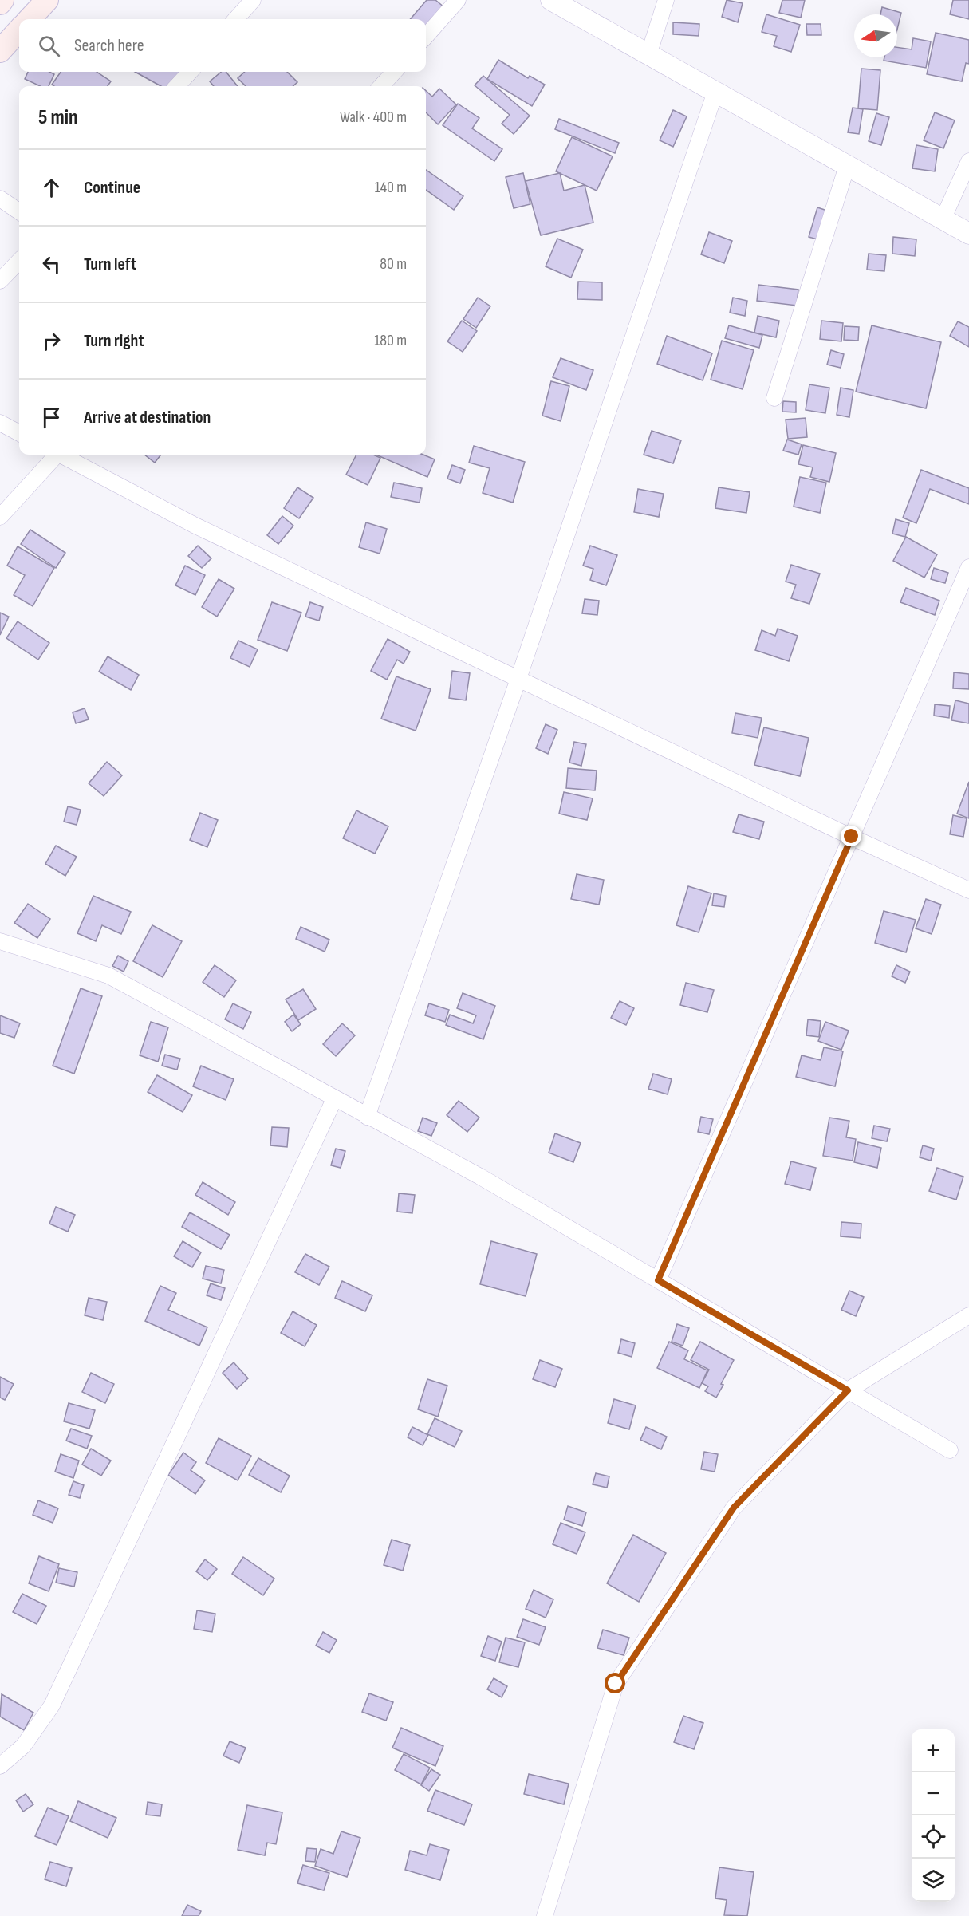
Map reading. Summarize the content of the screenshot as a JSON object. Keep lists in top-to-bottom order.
{
  "north": "left",
  "page": {
    "search": "Search here",
    "heading": ["5 min", "Walk · 400 m"],
    "list": [
      ["Continue", "140 m"],
      ["Turn left", "80 m"],
      ["Turn right", "180 m"],
      "Arrive at destination"
    ],
    "map_buttons": ["+", "−"]
  }
}
